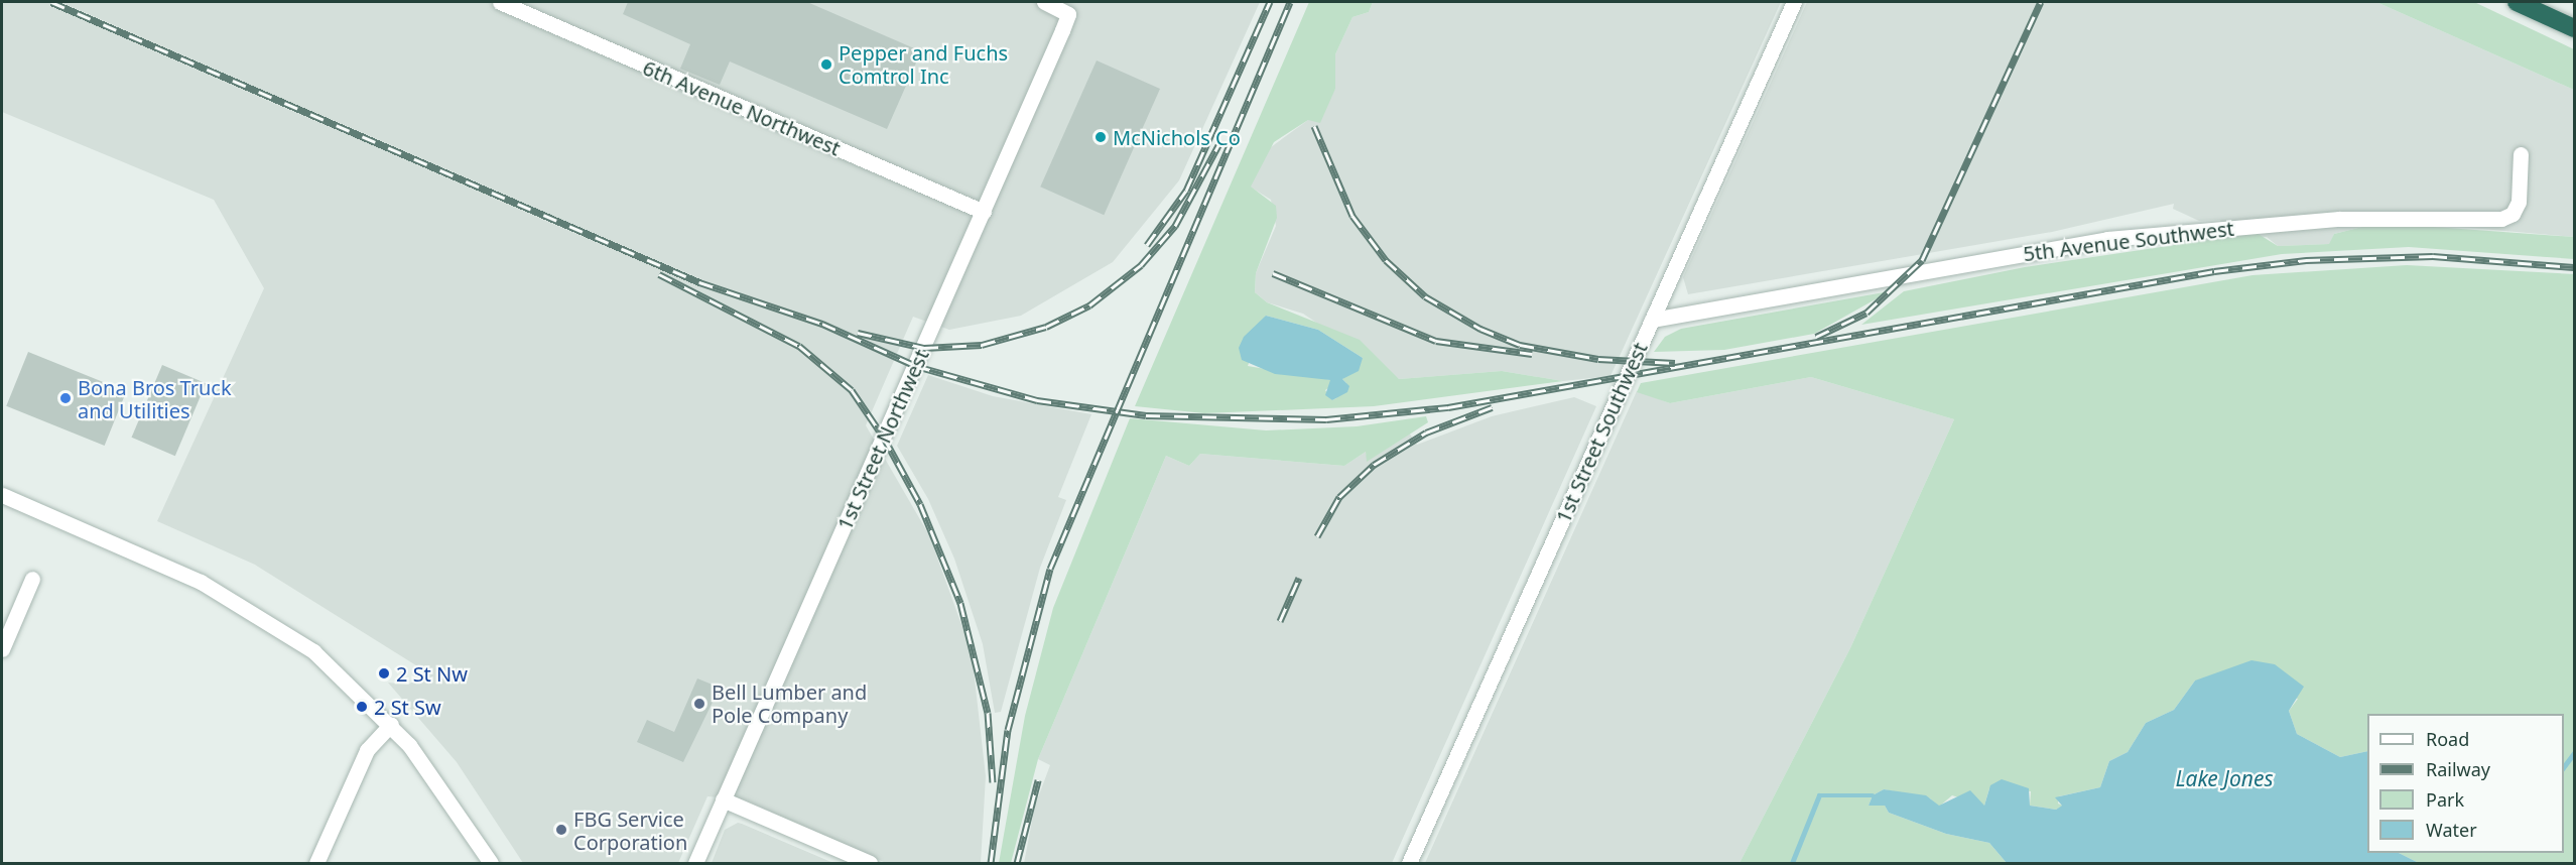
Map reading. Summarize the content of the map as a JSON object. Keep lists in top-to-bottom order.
{
  "streets": {
    "street": [
      "6th Avenue Northwest",
      "5th Avenue Southwest",
      "1st Street Southwest",
      "1st Street Northwest"
    ]
  },
  "crossings": [
    ["6th Avenue Northwest", "1st Street Northwest"],
    ["5th Avenue Southwest", "1st Street Southwest"]
  ],
  "water": ["Lake Jones"],
  "places": [
    "Pepper and Fuchs Comtrol Inc",
    "McNichols Co",
    "Bona Bros Truck and Utilities",
    "2 St Nw",
    "Bell Lumber and Pole Company",
    "2 St Sw",
    "FBG Service Corporation"
  ],
  "legend": [
    "Road",
    "Railway",
    "Park",
    "Water"
  ]
}
